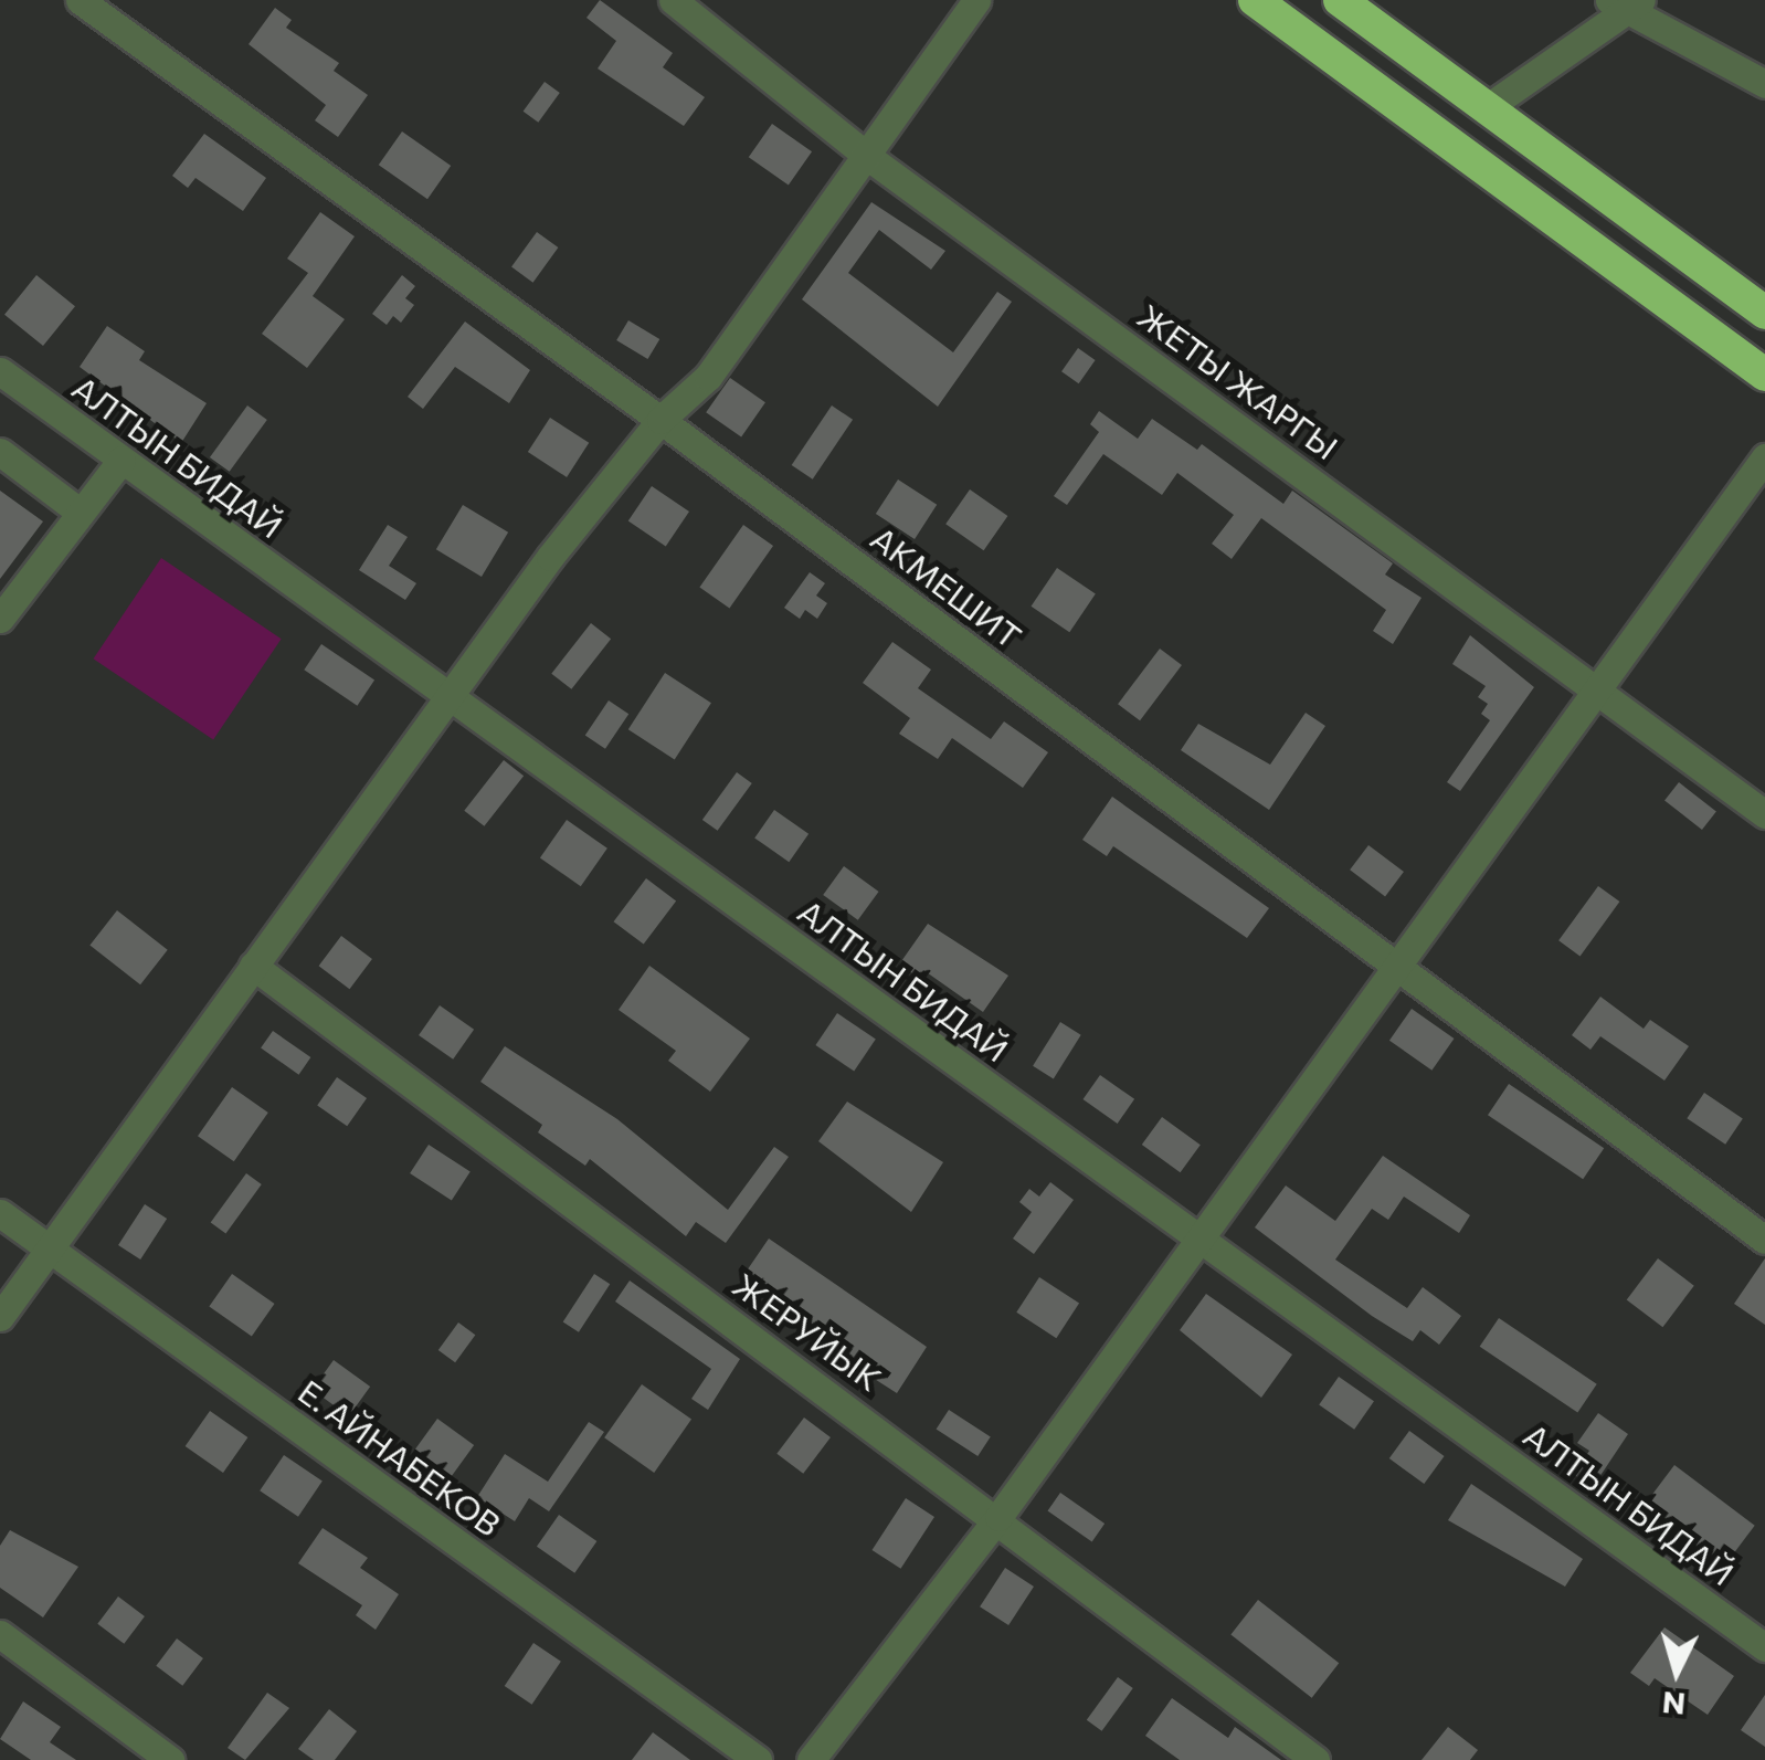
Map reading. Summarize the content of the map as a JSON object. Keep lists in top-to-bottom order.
{
  "streets": {
    "street": [
      "ЖЕТЫ ЖАРГЫ",
      "АЛТЫН БИДАЙ",
      "АКМЕШИТ",
      "ЖЕРУЙЫК",
      "Е. АЙНАБЕКОВ"
    ]
  },
  "north": "bottom"
}
